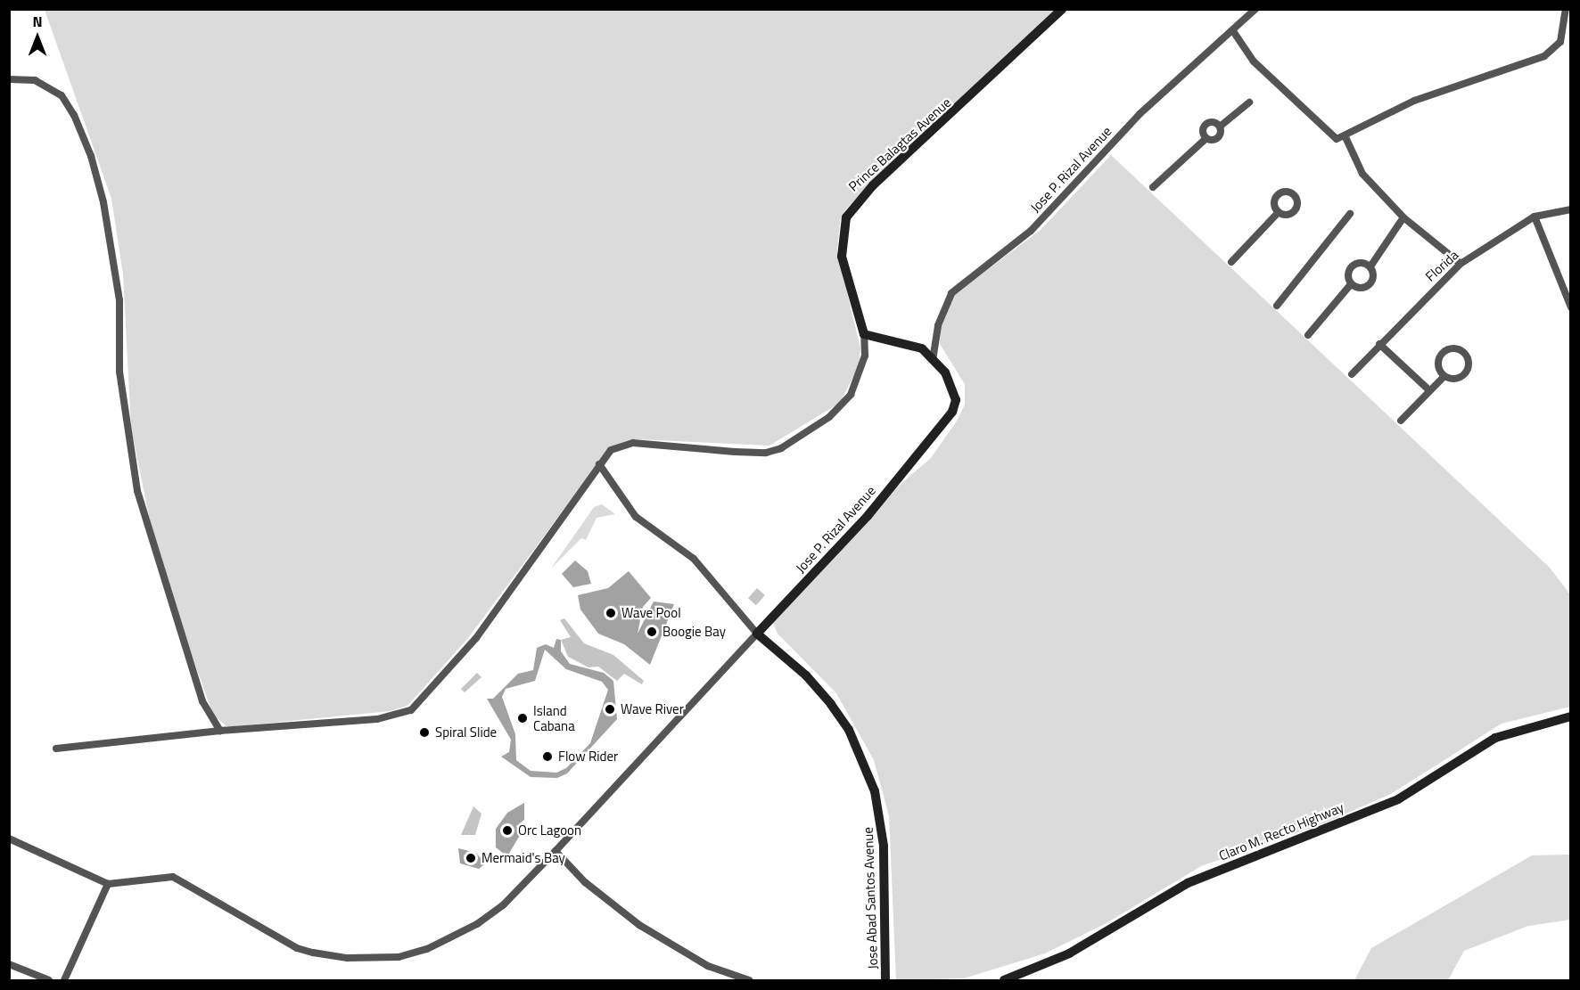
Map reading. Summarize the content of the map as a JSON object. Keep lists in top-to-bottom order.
{
  "streets": {
    "main road": [
      "Prince Balagtas Avenue",
      "Jose P. Rizal Avenue",
      "Claro M. Recto Highway",
      "Jose Abad Santos Avenue"
    ],
    "street": ["Florida"]
  },
  "crossings": [
    ["Prince Balagtas Avenue", "Jose P. Rizal Avenue"],
    ["Jose P. Rizal Avenue", "Jose Abad Santos Avenue"]
  ],
  "places": [
    "Wave Pool",
    "Boogie Bay",
    "Wave River",
    "Island Cabana",
    "Spiral Slide",
    "Flow Rider",
    "Orc Lagoon",
    "Mermaid's Bay"
  ],
  "north": "top"
}
